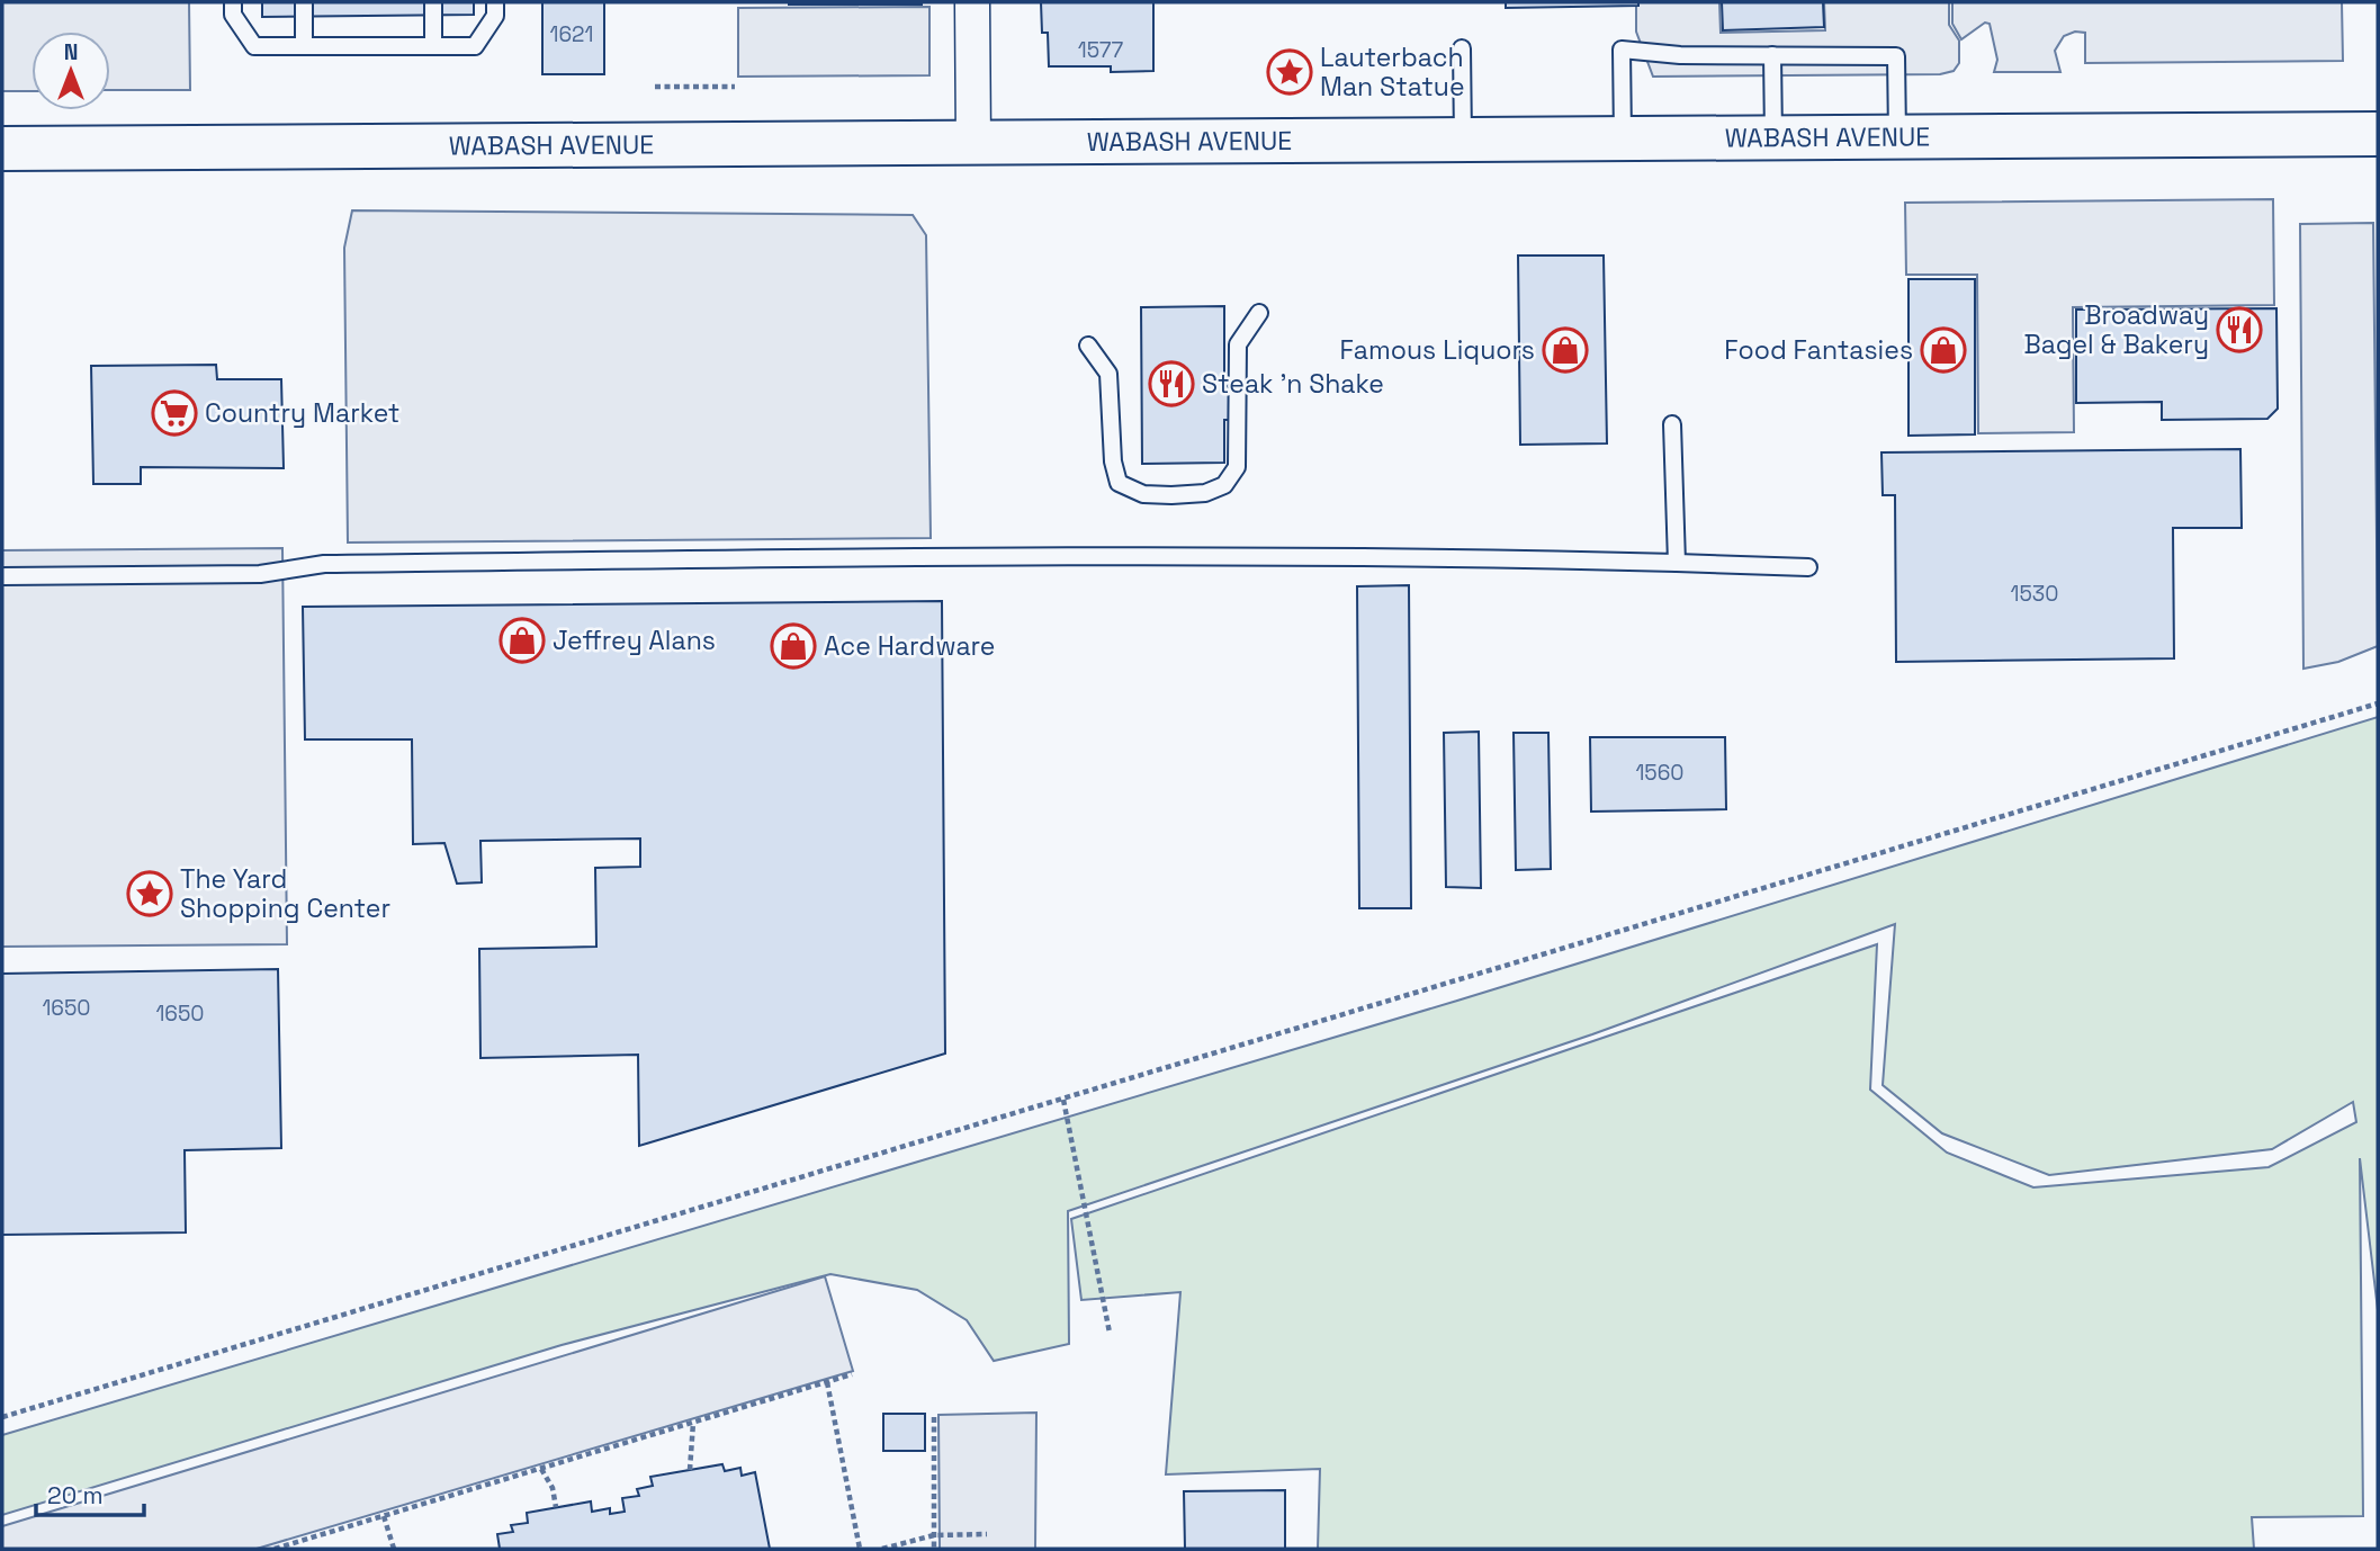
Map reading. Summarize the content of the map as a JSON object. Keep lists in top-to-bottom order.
{
  "streets": {
    "main road": ["WABASH AVENUE"]
  },
  "places": {
    "place": ["Lauterbach Man Statue", "The Yard Shopping Center"],
    "restaurant": ["Broadway Bagel & Bakery", "Steak 'n Shake"],
    "shop": [
      "Famous Liquors",
      "Food Fantasies",
      "Jeffrey Alans",
      "Ace Hardware"
    ],
    "supermarket": ["Country Market"]
  },
  "house_numbers": [
    "1621",
    "1577",
    "1530",
    "1560",
    "1650",
    "1650"
  ],
  "scale_bar": "20 m",
  "north": "top"
}
